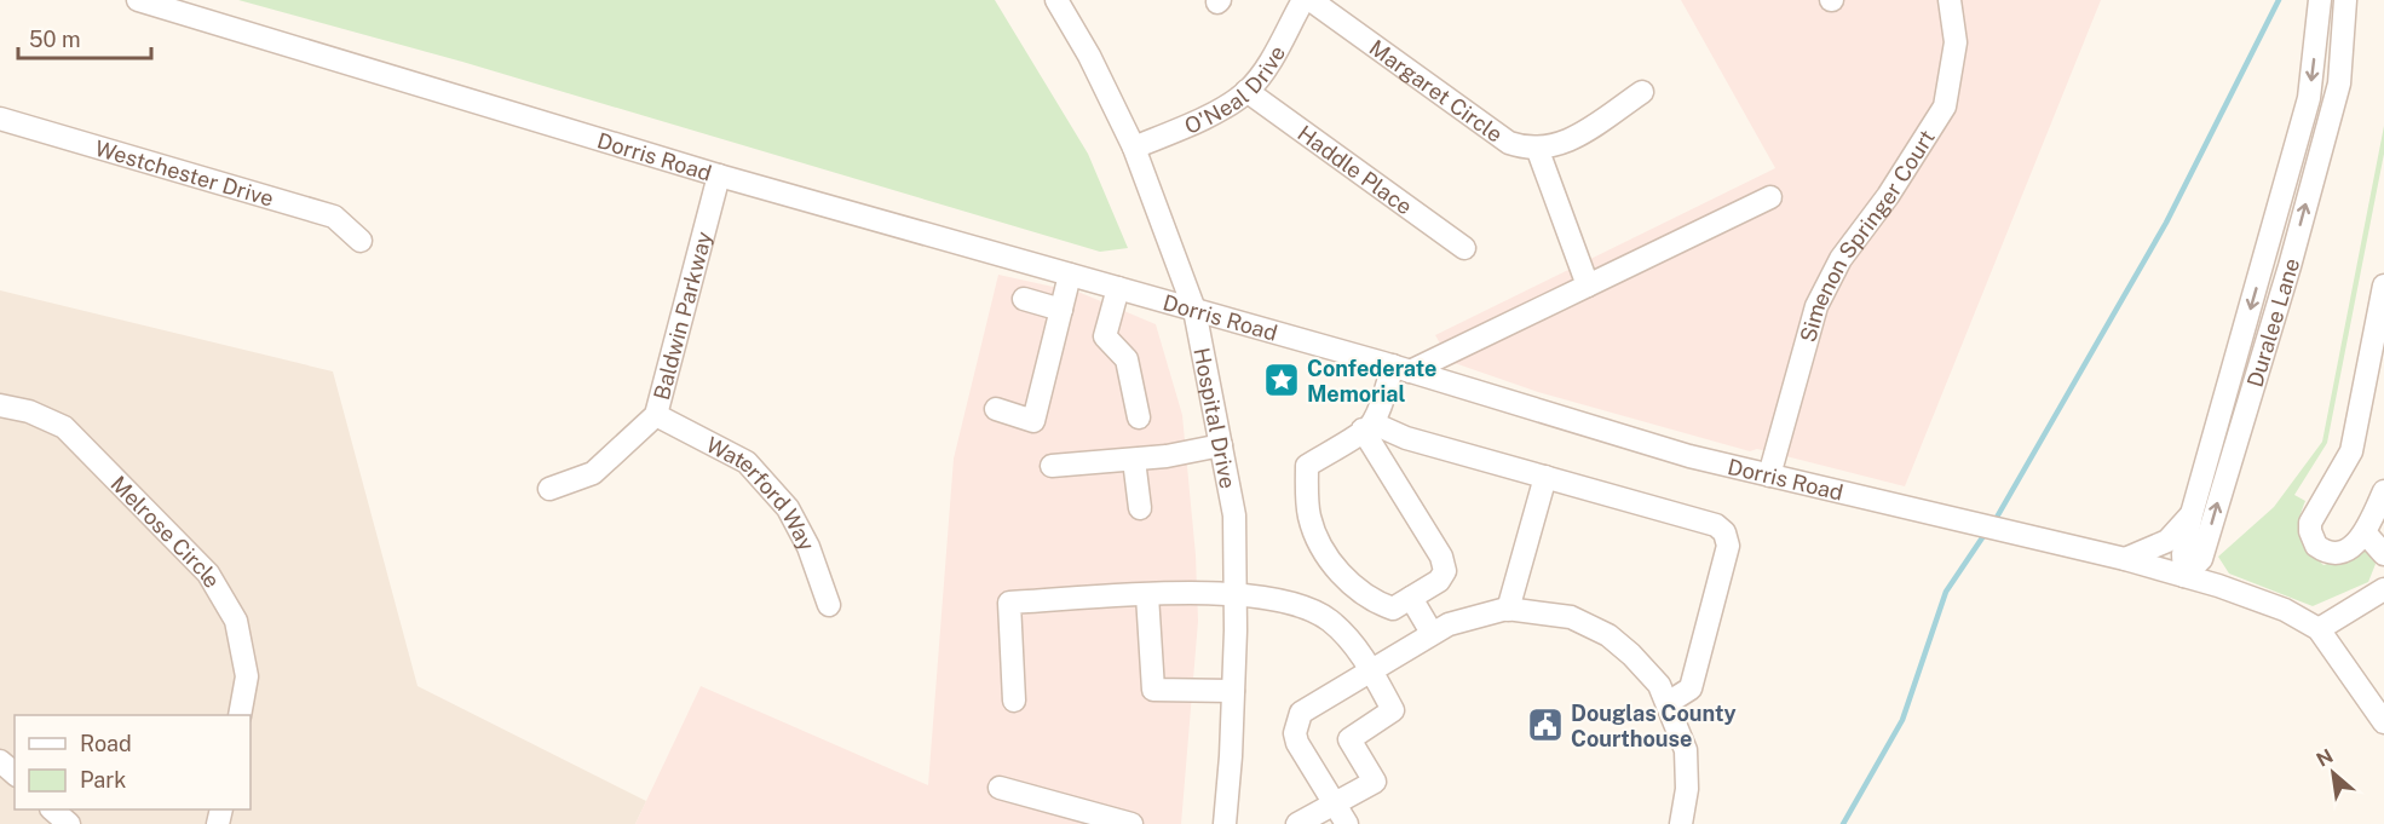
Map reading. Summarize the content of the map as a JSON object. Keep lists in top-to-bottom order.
{
  "streets": {
    "street": [
      "O'Neal Drive",
      "Margaret Circle",
      "Dorris Road",
      "Haddle Place",
      "Westchester Drive",
      "Simenon Springer Court",
      "Baldwin Parkway",
      "Duralee Lane",
      "Hospital Drive",
      "Waterford Way",
      "Melrose Circle"
    ]
  },
  "crossings": [
    ["O'Neal Drive", "Haddle Place"],
    ["O'Neal Drive", "Hospital Drive"],
    ["Dorris Road", "Simenon Springer Court"],
    ["Dorris Road", "Baldwin Parkway"],
    ["Dorris Road", "Duralee Lane"],
    ["Dorris Road", "Hospital Drive"],
    ["Baldwin Parkway", "Waterford Way"]
  ],
  "places": {
    "place": ["Confederate Memorial"],
    "public building": ["Douglas County Courthouse"]
  },
  "legend": ["Road", "Park"],
  "scale_bar": "50 m",
  "north": "top left"
}
